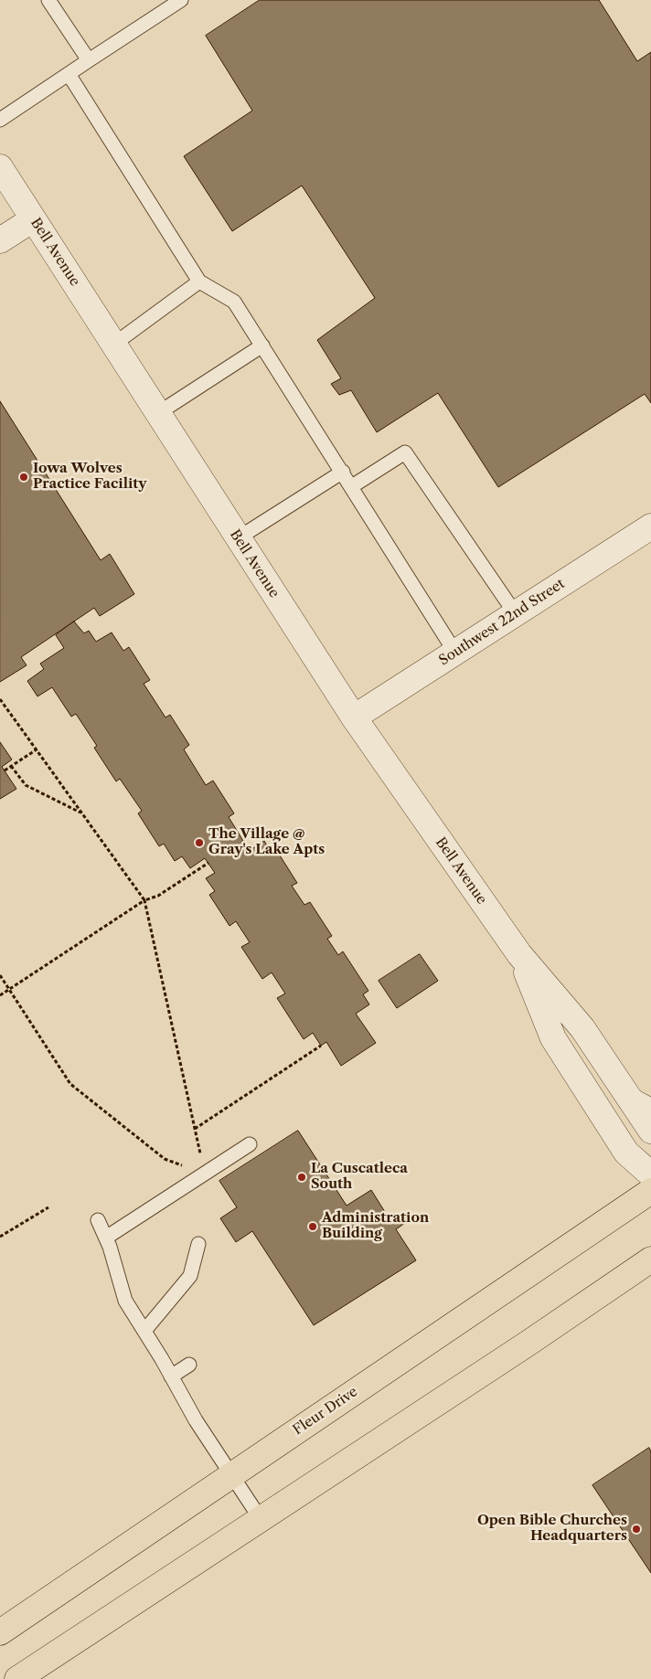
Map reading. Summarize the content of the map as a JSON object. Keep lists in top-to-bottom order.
{
  "streets": {
    "main road": ["Fleur Drive"],
    "street": ["Bell Avenue", "Southwest 22nd Street"]
  },
  "crossings": [
    ["Bell Avenue", "Southwest 22nd Street"]
  ],
  "places": [
    "Iowa Wolves Practice Facility",
    "The Village @ Gray's Lake Apts",
    "La Cuscatleca South",
    "Administration Building",
    "Open Bible Churches Headquarters"
  ]
}
